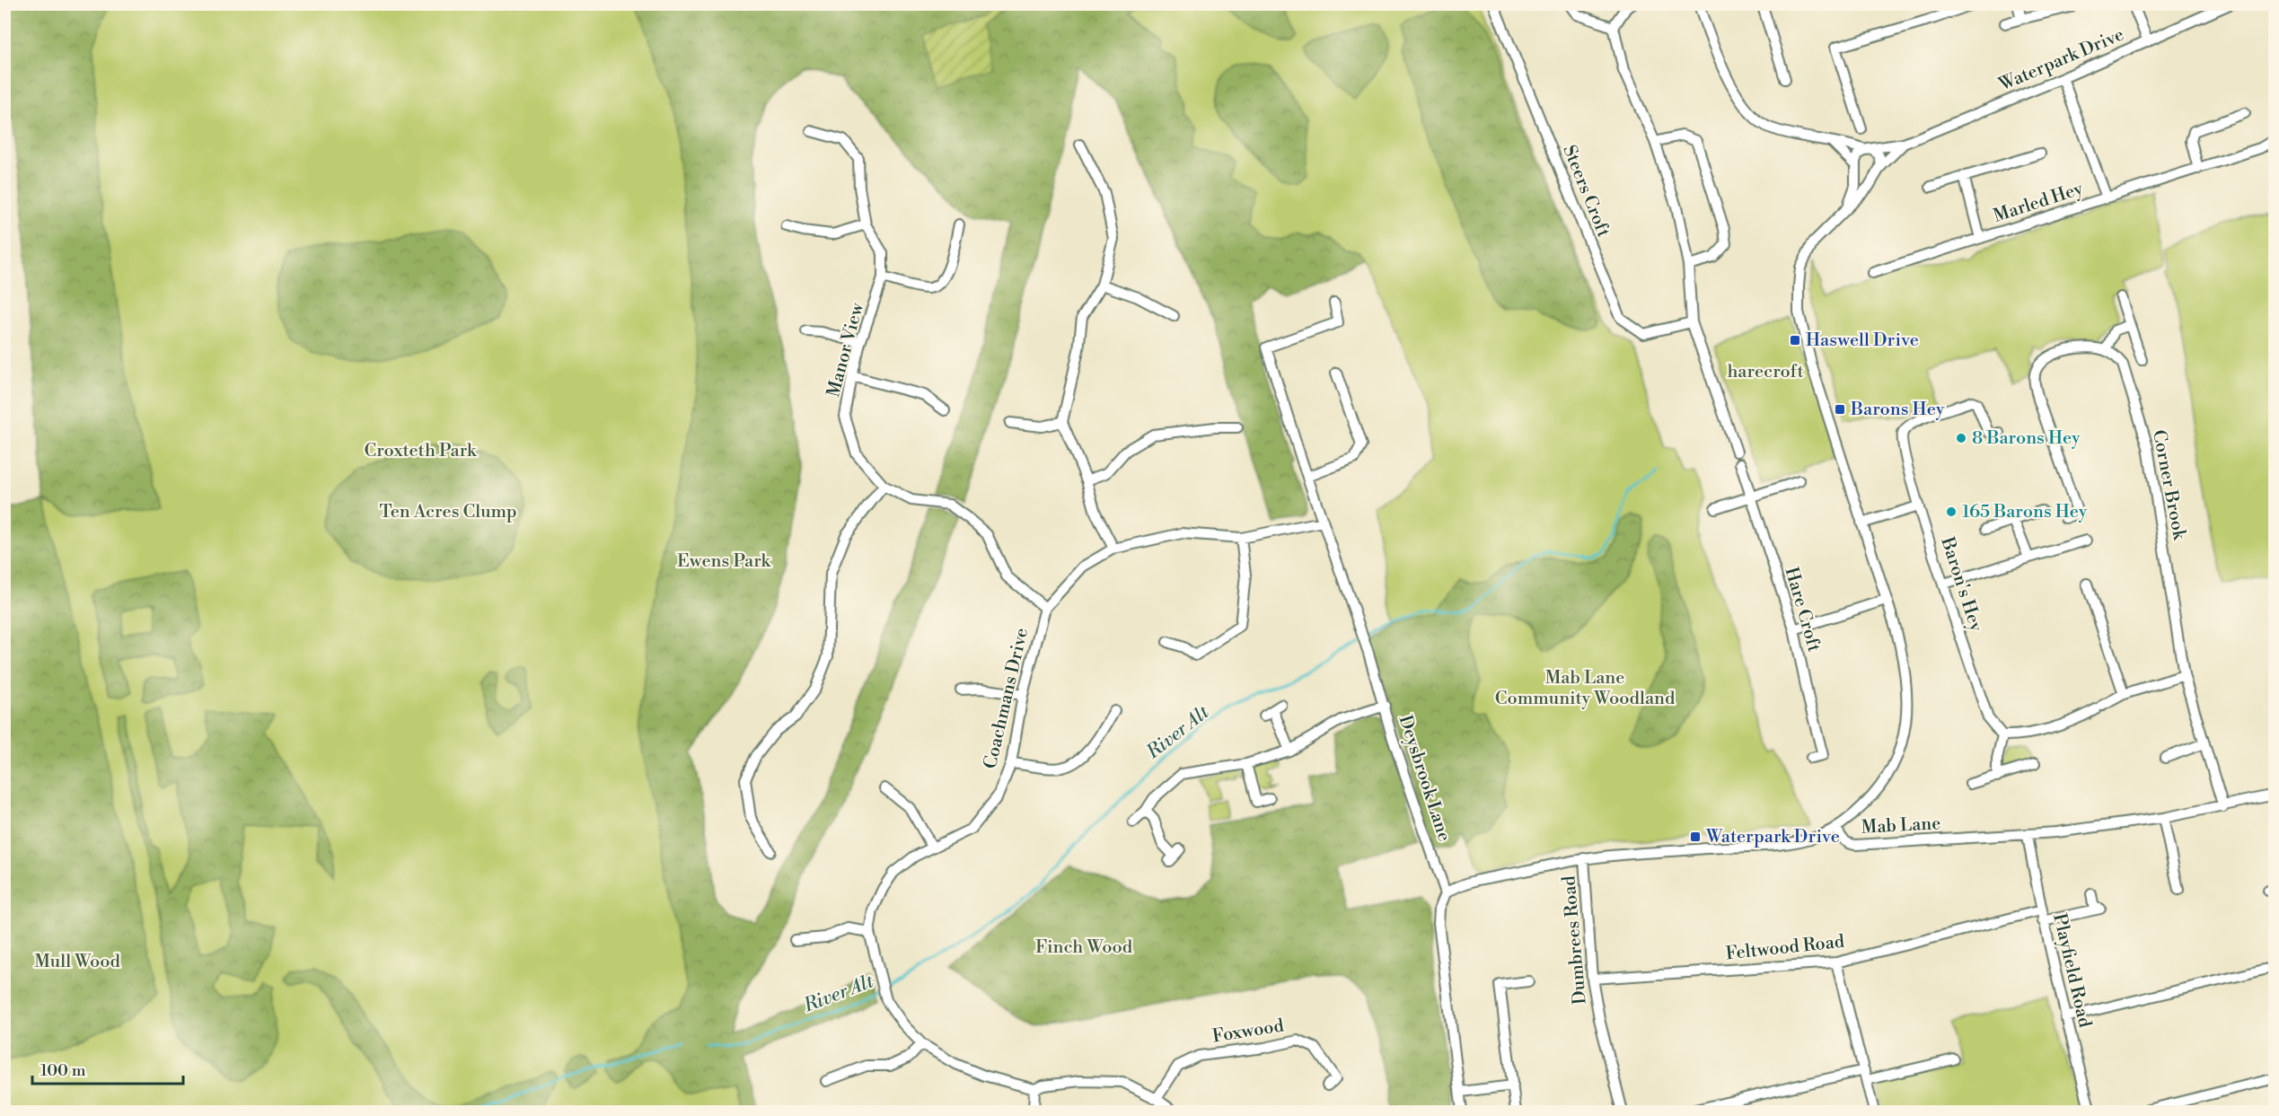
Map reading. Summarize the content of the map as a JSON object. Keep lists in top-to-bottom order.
{
  "streets": {
    "street": [
      "Waterpark Drive",
      "Steers Croft",
      "Marled Hey",
      "Manor View",
      "Corner Brook",
      "Baron's Hey",
      "Hare Croft",
      "Coachmans Drive",
      "Deysbrook Lane",
      "Mab Lane",
      "Dumbrees Road",
      "Feltwood Road",
      "Playfield Road",
      "Foxwood"
    ]
  },
  "crossings": [
    ["Waterpark Drive", "Marled Hey"],
    ["Waterpark Drive", "Mab Lane"],
    ["Manor View", "Coachmans Drive"],
    ["Corner Brook", "Mab Lane"],
    ["Coachmans Drive", "Deysbrook Lane"],
    ["Coachmans Drive", "Foxwood"],
    ["Deysbrook Lane", "Mab Lane"],
    ["Mab Lane", "Dumbrees Road"],
    ["Mab Lane", "Playfield Road"],
    ["Dumbrees Road", "Feltwood Road"],
    ["Feltwood Road", "Playfield Road"]
  ],
  "water": ["River Alt"],
  "parks": [
    "harecroft",
    "Croxteth Park",
    "Ten Acres Clump",
    "Ewens Park",
    "Mab Lane Community Woodland",
    "Finch Wood",
    "Mull Wood"
  ],
  "places": {
    "transit": ["Haswell Drive", "Barons Hey", "Waterpark Drive"],
    "other": ["8 Barons Hey", "165 Barons Hey"]
  },
  "scale_bar": "100 m"
}
